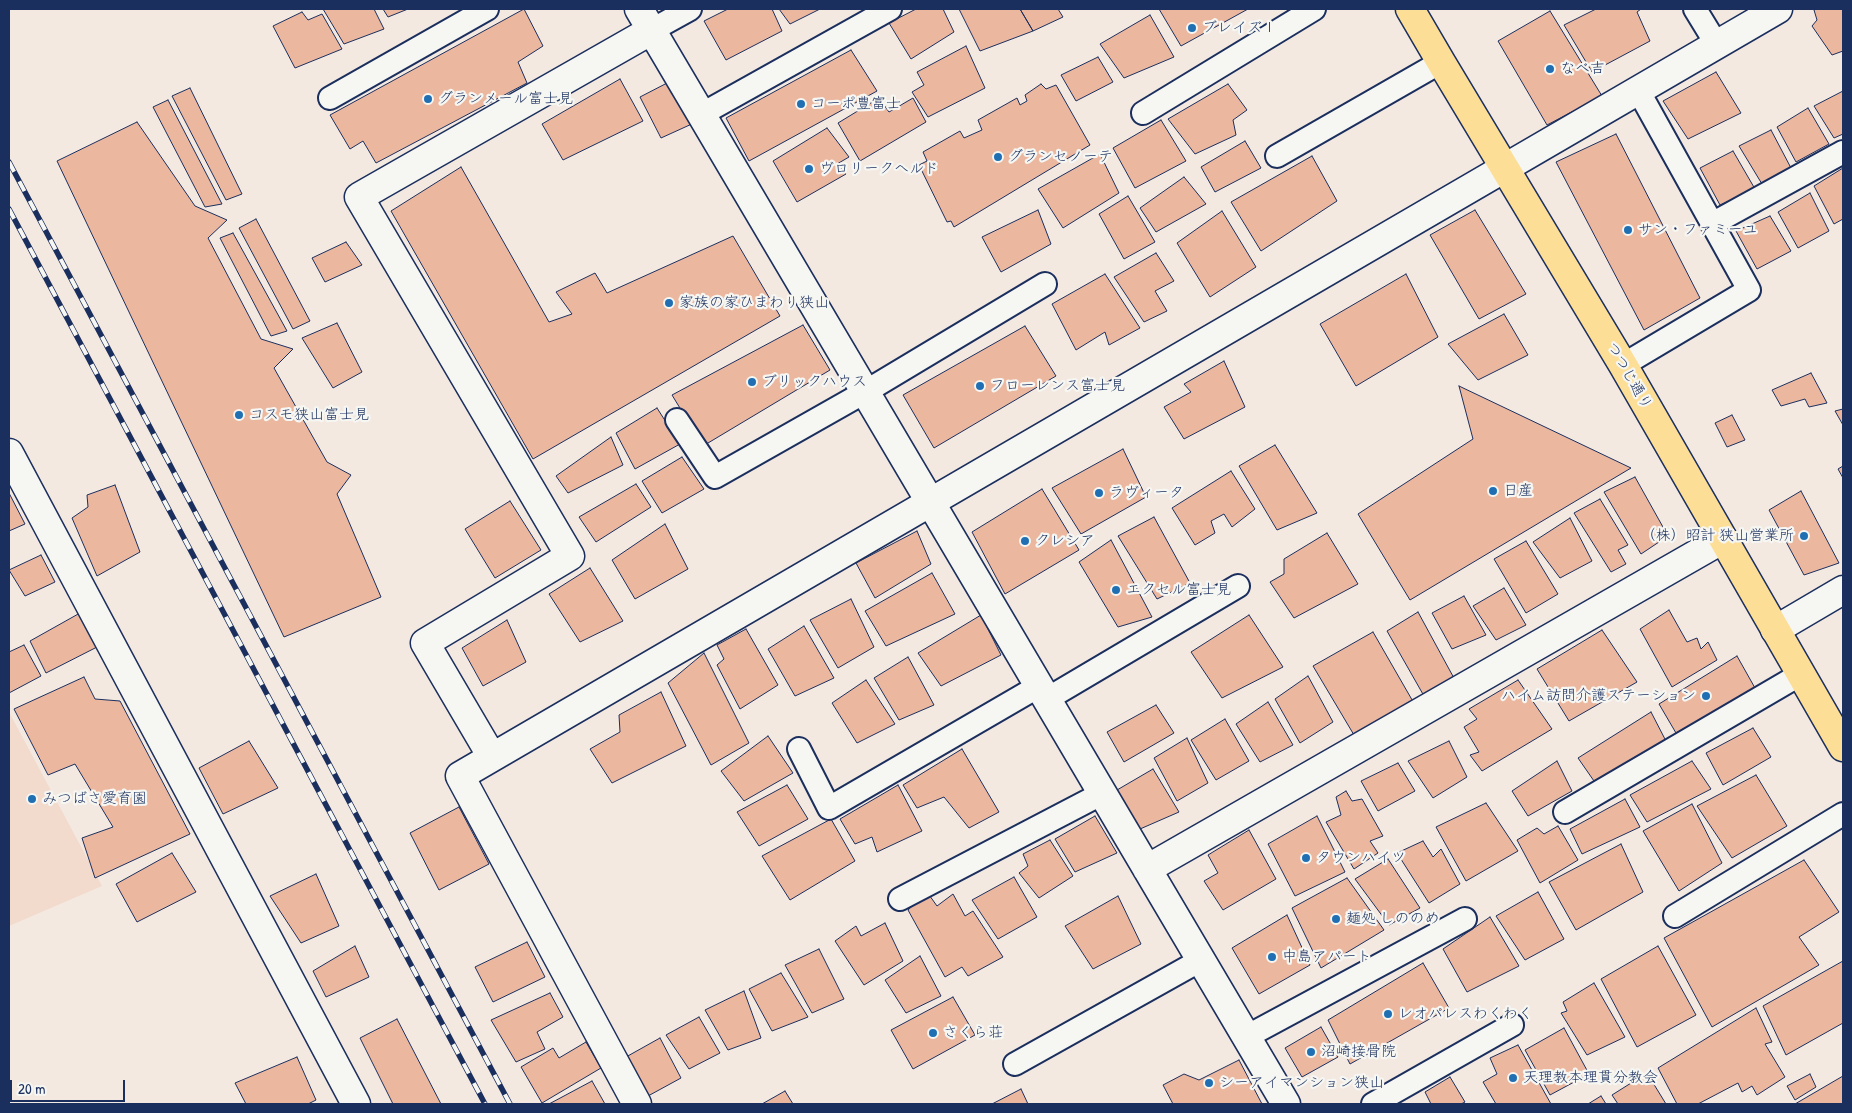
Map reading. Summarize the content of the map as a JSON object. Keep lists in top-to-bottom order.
{
  "streets": {
    "main road": ["つつじ通り"]
  },
  "places": [
    "ブレイズⅠ",
    "なべ吉",
    "グランメール富士見",
    "コーポ豊富士",
    "グランセノーテ",
    "ヴロリークヘルド",
    "サン・ファミーユ",
    "家族の家ひまわり狭山",
    "ブリックハウス",
    "フローレンス富士見",
    "コスモ狭山富士見",
    "日産",
    "ラヴィータ",
    "（株）昭計 狭山営業所",
    "クレシア",
    "エクセル富士見",
    "ハイム訪問介護ステーション",
    "みつばさ愛育園",
    "タウンハイツ",
    "麺処 しののめ",
    "中島アパート",
    "レオパレスわくわく",
    "さくら荘",
    "沼崎接骨院",
    "天理教本理貫分教会",
    "シーアイマンション狭山"
  ],
  "scale_bar": "20 m"
}
